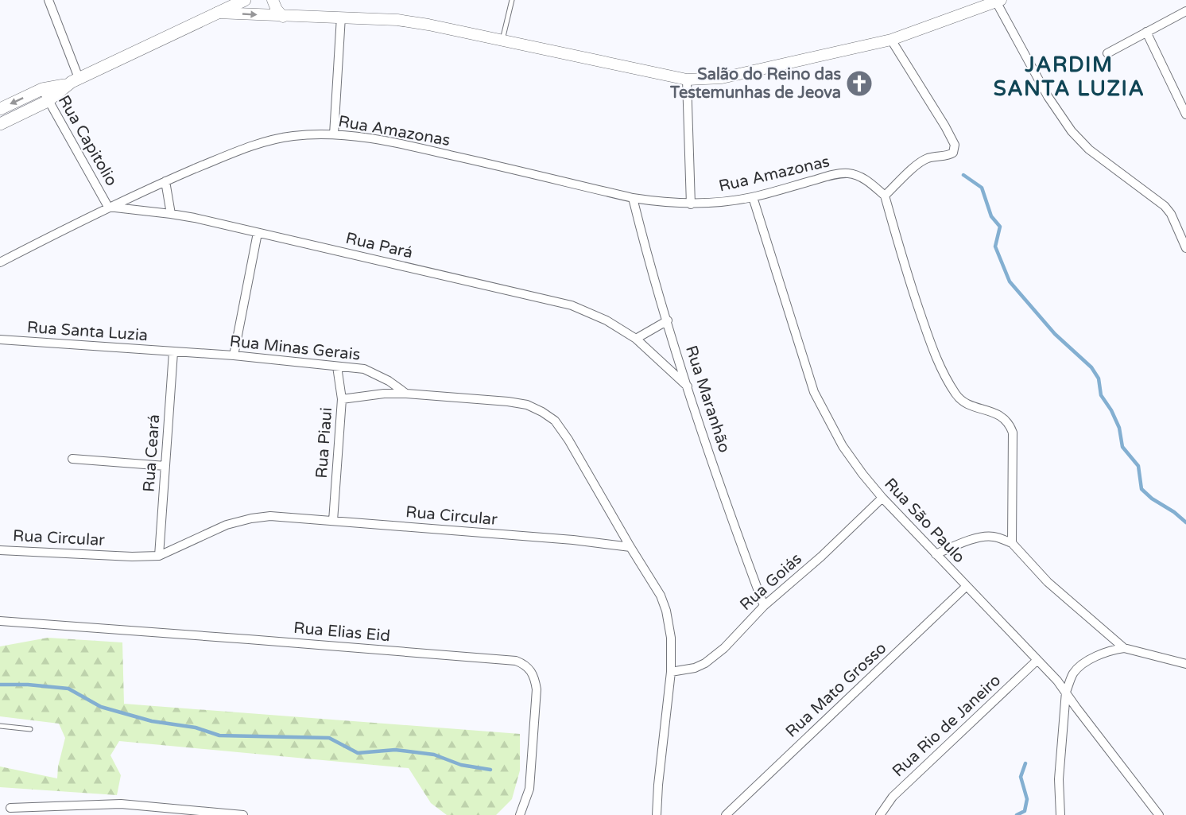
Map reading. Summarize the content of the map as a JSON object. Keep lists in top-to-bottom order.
{
  "streets": {
    "street": [
      "Rua Amazonas",
      "Rua Capitolio",
      "Rua Pará",
      "Rua Santa Luzia",
      "Rua Minas Gerais",
      "Rua Maranhão",
      "Rua Piaui",
      "Rua Ceará",
      "Rua Circular",
      "Rua São Paulo",
      "Rua Goiás",
      "Rua Elias Eid",
      "Rua Mato Grosso",
      "Rua Rio de Janeiro"
    ]
  },
  "crossings": [
    ["Rua Amazonas", "Rua Capitolio"],
    ["Rua Amazonas", "Rua Pará"],
    ["Rua Amazonas", "Rua Maranhão"],
    ["Rua Amazonas", "Rua São Paulo"],
    ["Rua Capitolio", "Rua Pará"],
    ["Rua Pará", "Rua Maranhão"],
    ["Rua Santa Luzia", "Rua Minas Gerais"],
    ["Rua Santa Luzia", "Rua Ceará"],
    ["Rua Minas Gerais", "Rua Piaui"],
    ["Rua Minas Gerais", "Rua Ceará"],
    ["Rua Maranhão", "Rua Goiás"],
    ["Rua Piaui", "Rua Circular"],
    ["Rua Ceará", "Rua Circular"],
    ["Rua São Paulo", "Rua Goiás"],
    ["Rua São Paulo", "Rua Mato Grosso"],
    ["Rua São Paulo", "Rua Rio de Janeiro"]
  ],
  "districts": ["JARDIM SANTA LUZIA"],
  "places": {
    "church": ["Salão do Reino das Testemunhas de Jeova"]
  }
}
